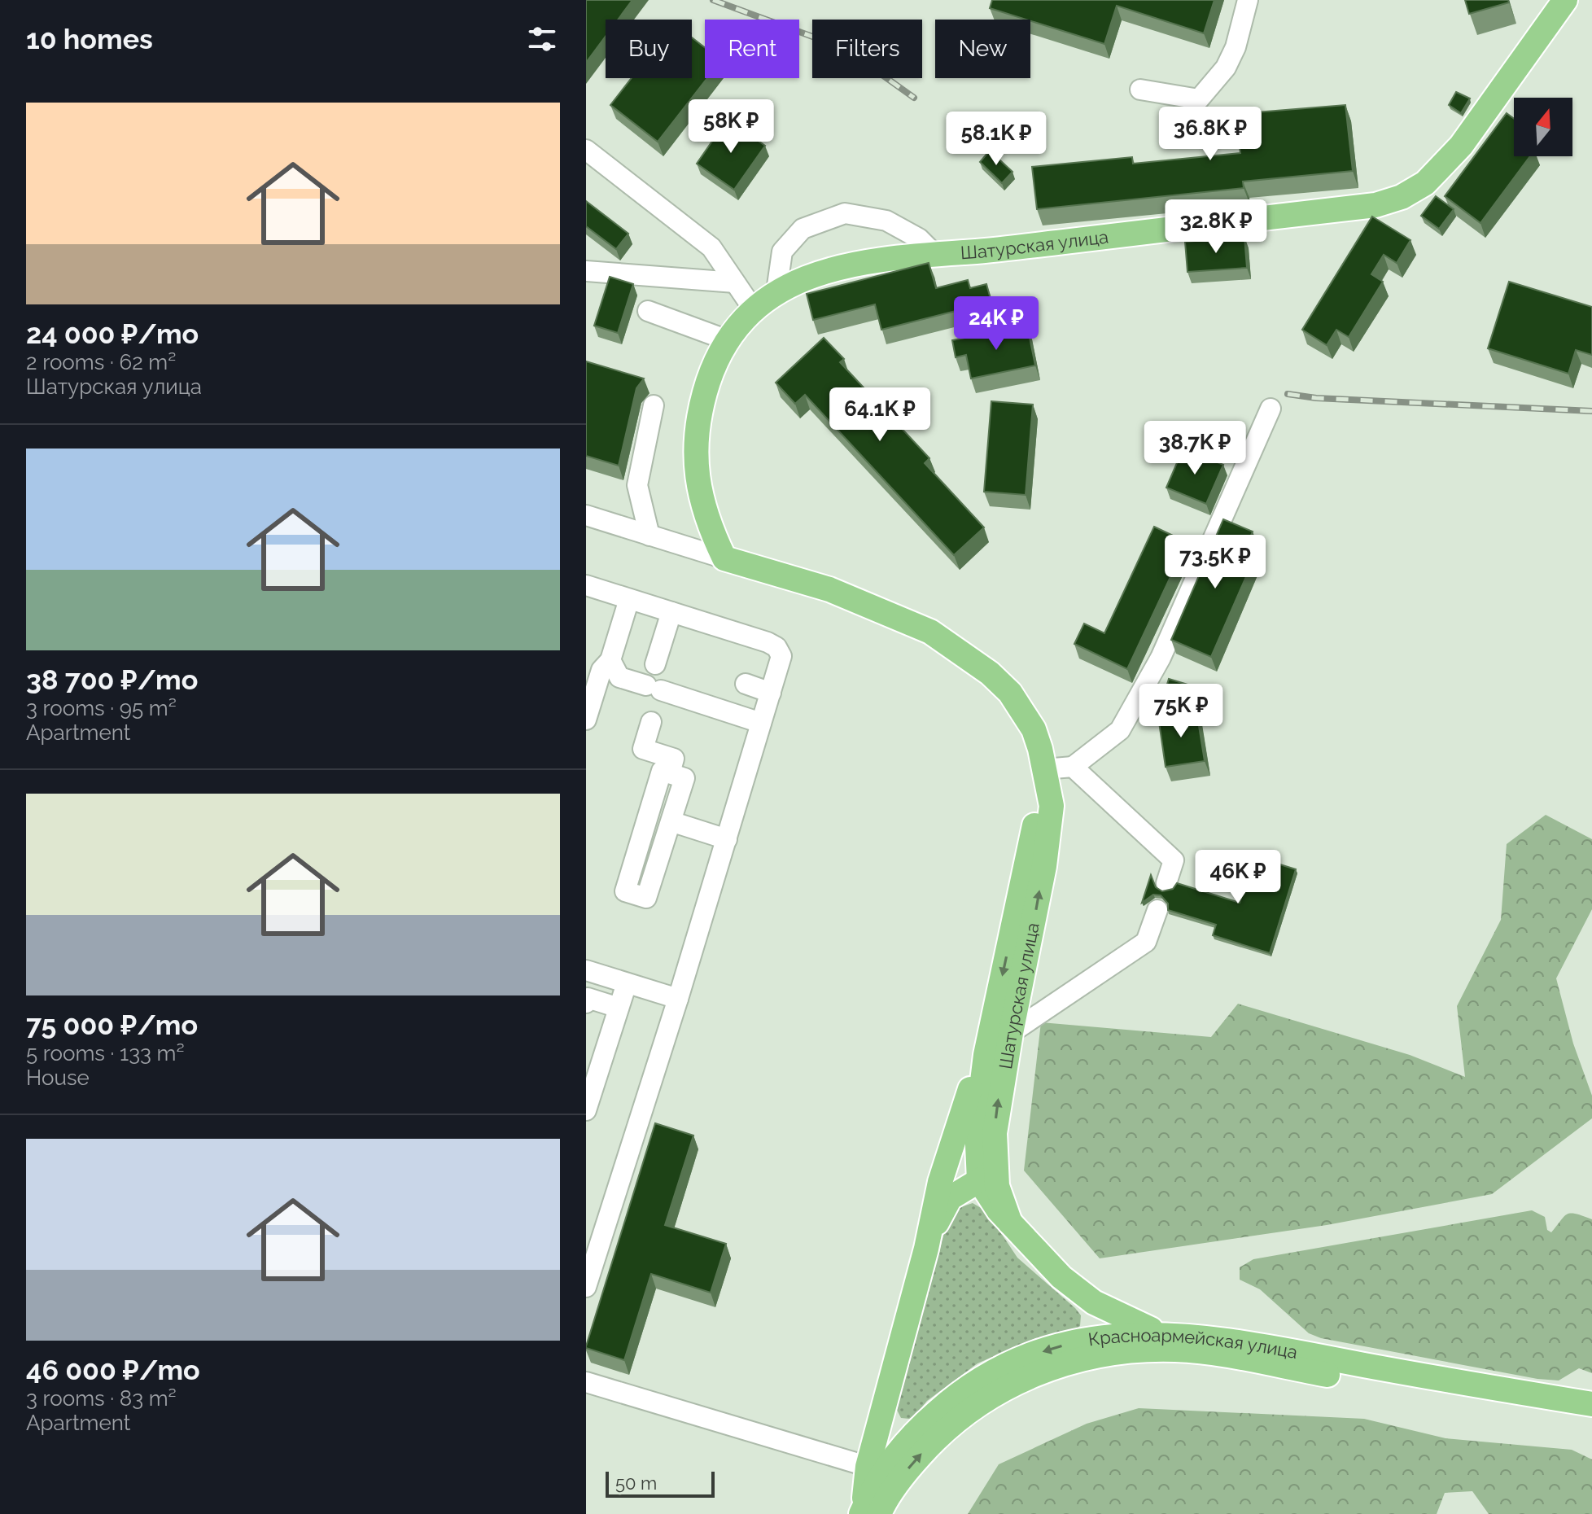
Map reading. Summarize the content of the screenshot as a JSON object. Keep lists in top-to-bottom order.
{
  "streets": {
    "main road": ["Шатурская улица", "Красноармейская улица"]
  },
  "scale_bar": "50 m",
  "north": "top",
  "page": {
    "heading": "10 homes",
    "chip": [
      "Buy",
      "Rent",
      "Filters",
      "New"
    ],
    "list": [
      {
        "name": "24 000 ₽/mo",
        "note": "2 rooms · 62 m² · Шатурская улица"
      },
      {
        "name": "38 700 ₽/mo",
        "note": "3 rooms · 95 m² · Apartment"
      },
      {
        "name": "75 000 ₽/mo",
        "note": "5 rooms · 133 m² · House"
      },
      {
        "name": "46 000 ₽/mo",
        "note": "3 rooms · 83 m² · Apartment"
      }
    ],
    "price": [
      "58K ₽",
      "36.8K ₽",
      "58.1K ₽",
      "32.8K ₽",
      "24K ₽",
      "64.1K ₽",
      "38.7K ₽",
      "73.5K ₽",
      "75K ₽",
      "46K ₽"
    ],
    "scale": "50 m"
  }
}
